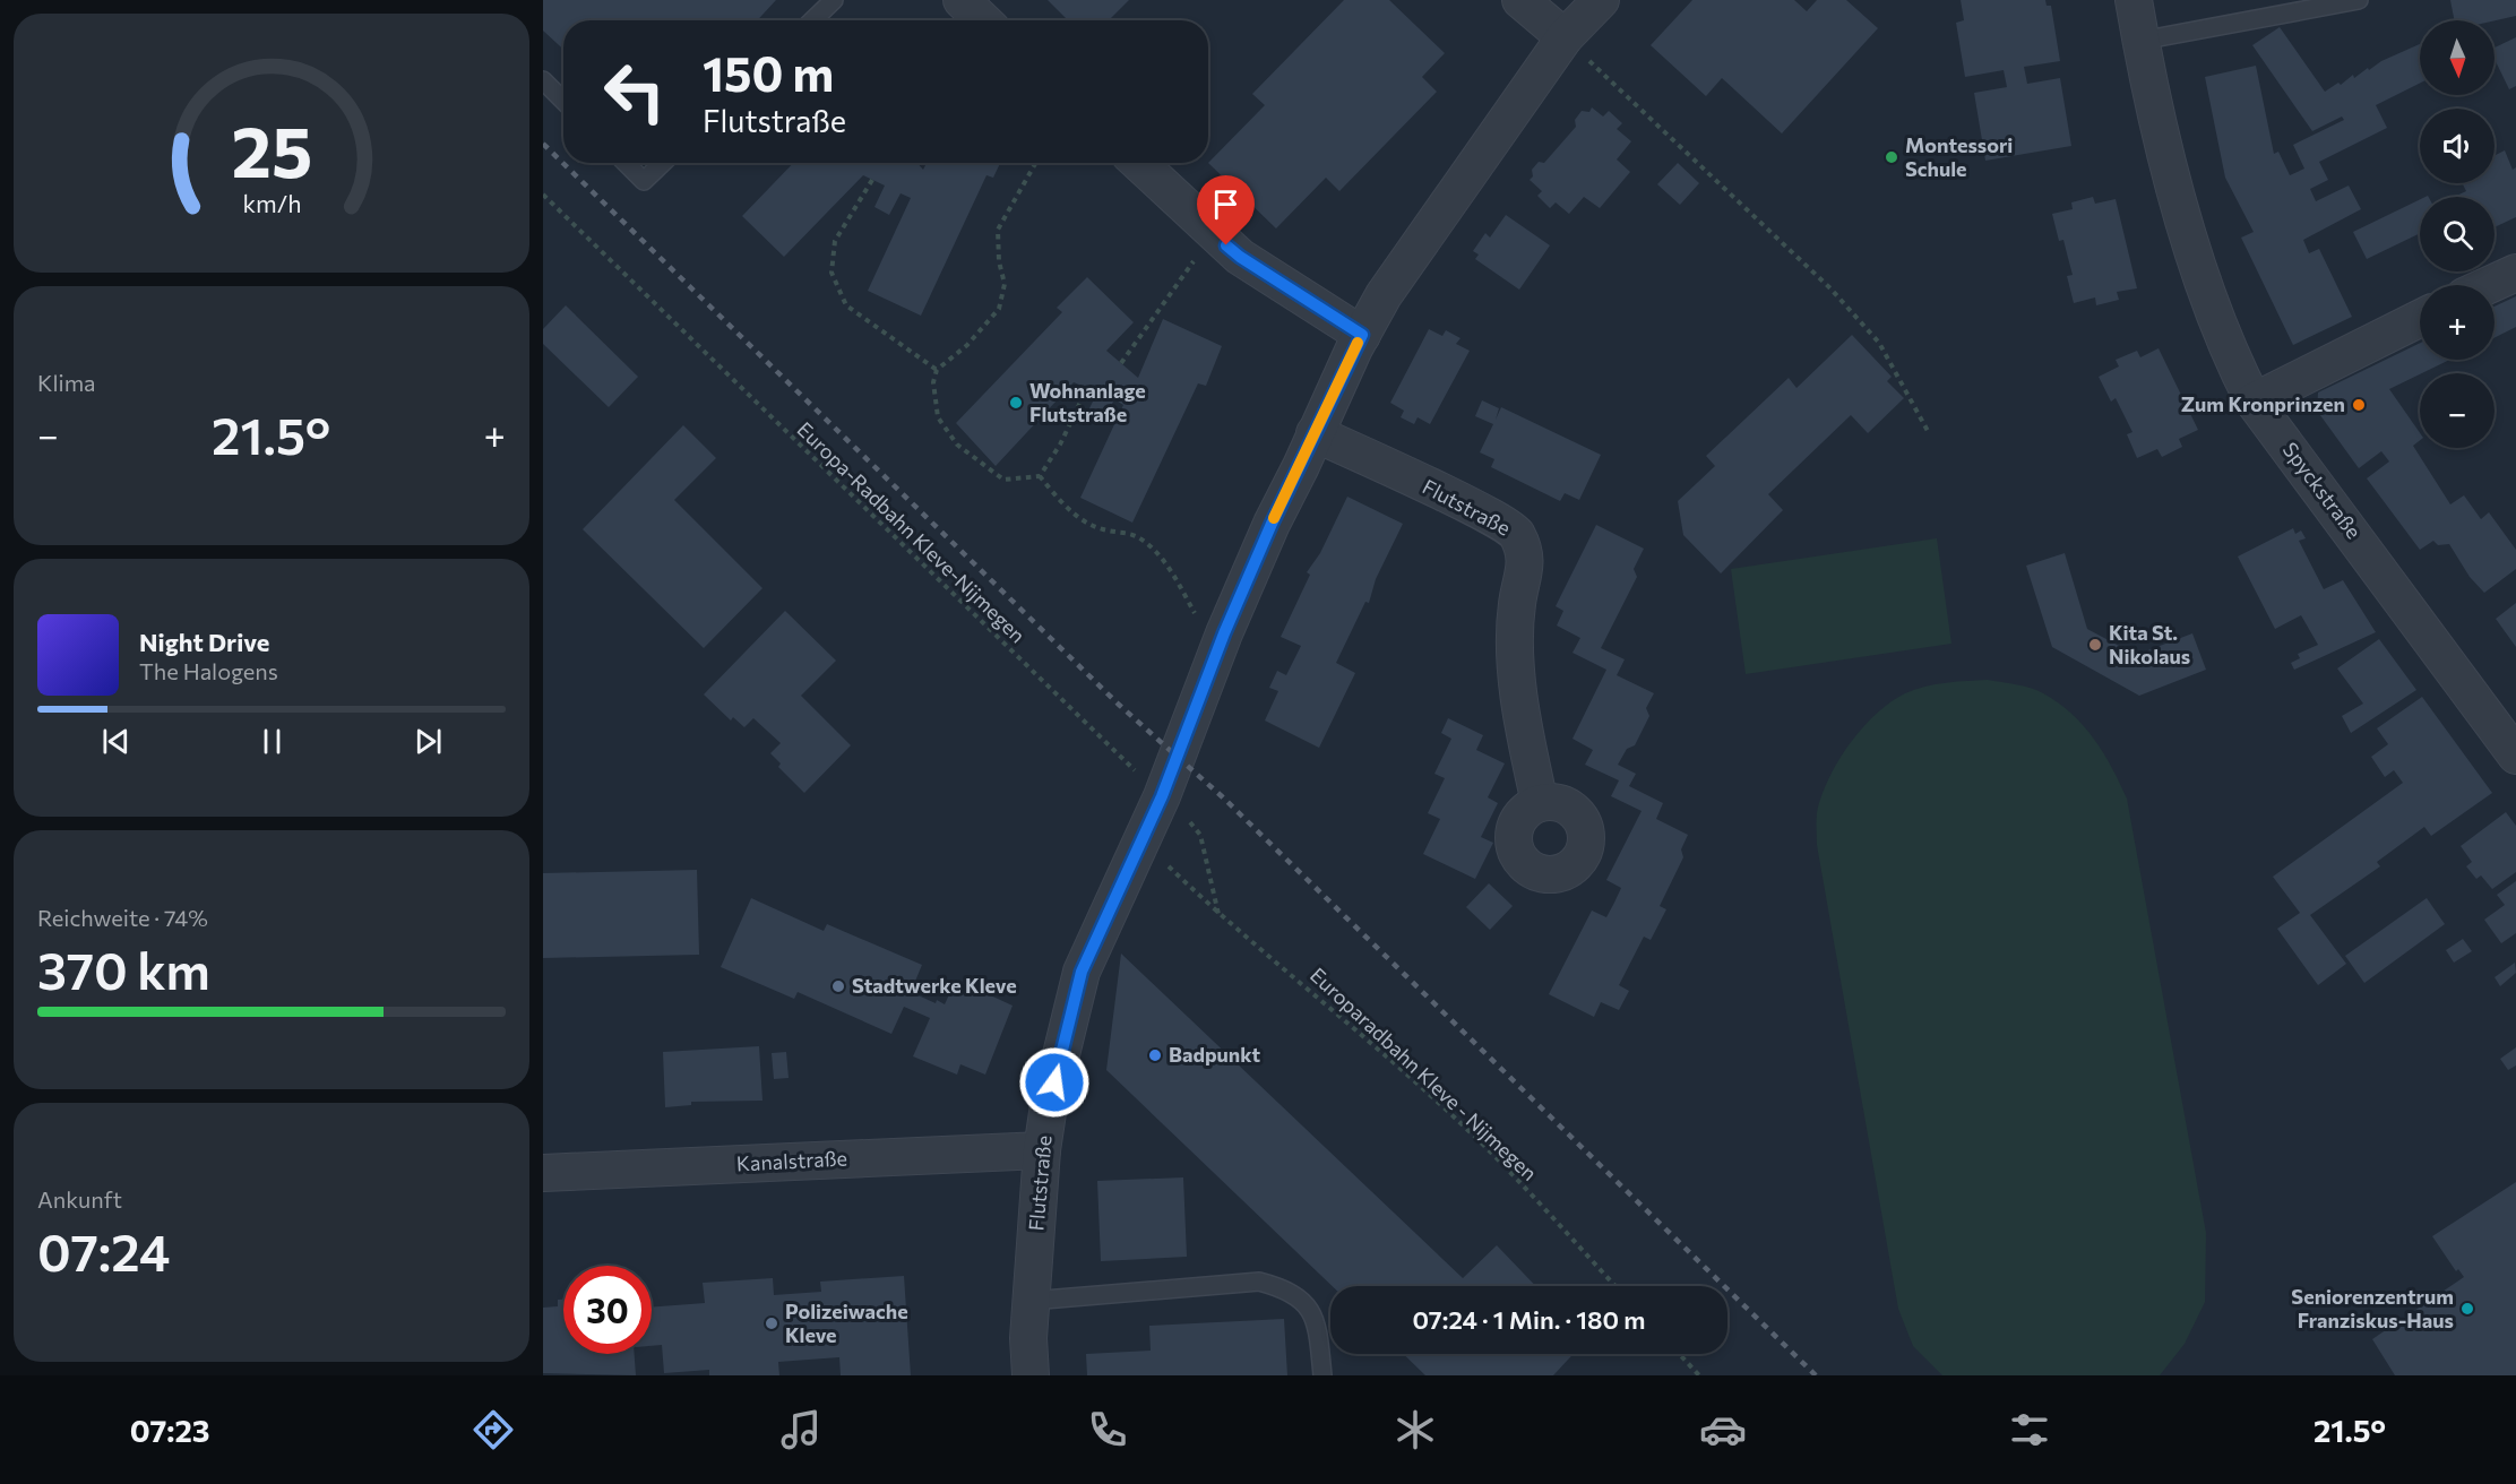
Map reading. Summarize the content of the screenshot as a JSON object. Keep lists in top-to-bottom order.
{
  "streets": {
    "street": ["Spyckstraße", "Flutstraße", "Kanalstraße"],
    "path": ["Europa-Radbahn Kleve-Nijmegen", "Europaradbahn Kleve - Nijmegen"]
  },
  "crossings": [
    ["Flutstraße", "Europa-Radbahn Kleve-Nijmegen"],
    ["Flutstraße", "Europaradbahn Kleve - Nijmegen"],
    ["Flutstraße", "Kanalstraße"],
    ["Europa-Radbahn Kleve-Nijmegen", "Europaradbahn Kleve - Nijmegen"]
  ],
  "places": [
    "Montessori Schule",
    "Wohnanlage Flutstraße",
    "Zum Kronprinzen",
    "Kita St. Nikolaus",
    "Stadtwerke Kleve",
    "Badpunkt",
    "Seniorenzentrum Franziskus-Haus",
    "Polizeiwache Kleve"
  ],
  "north": "bottom",
  "page": {
    "map_buttons": ["+", "−"],
    "turn": ["150 m", "Flutstraße"],
    "tile": [
      "Klima",
      ["Reichweite · 74%", "370 km"],
      ["Ankunft", "07:24"]
    ],
    "heat": ["−", "21.5°", "+"],
    "song": ["Night Drive", "The Halogens"],
    "limit": "30",
    "trip": "07:24 · 1 Min. · 180 m",
    "tabs": ["07:23", "21.5°"],
    "gauge": ["25", "km/h"]
  }
}
